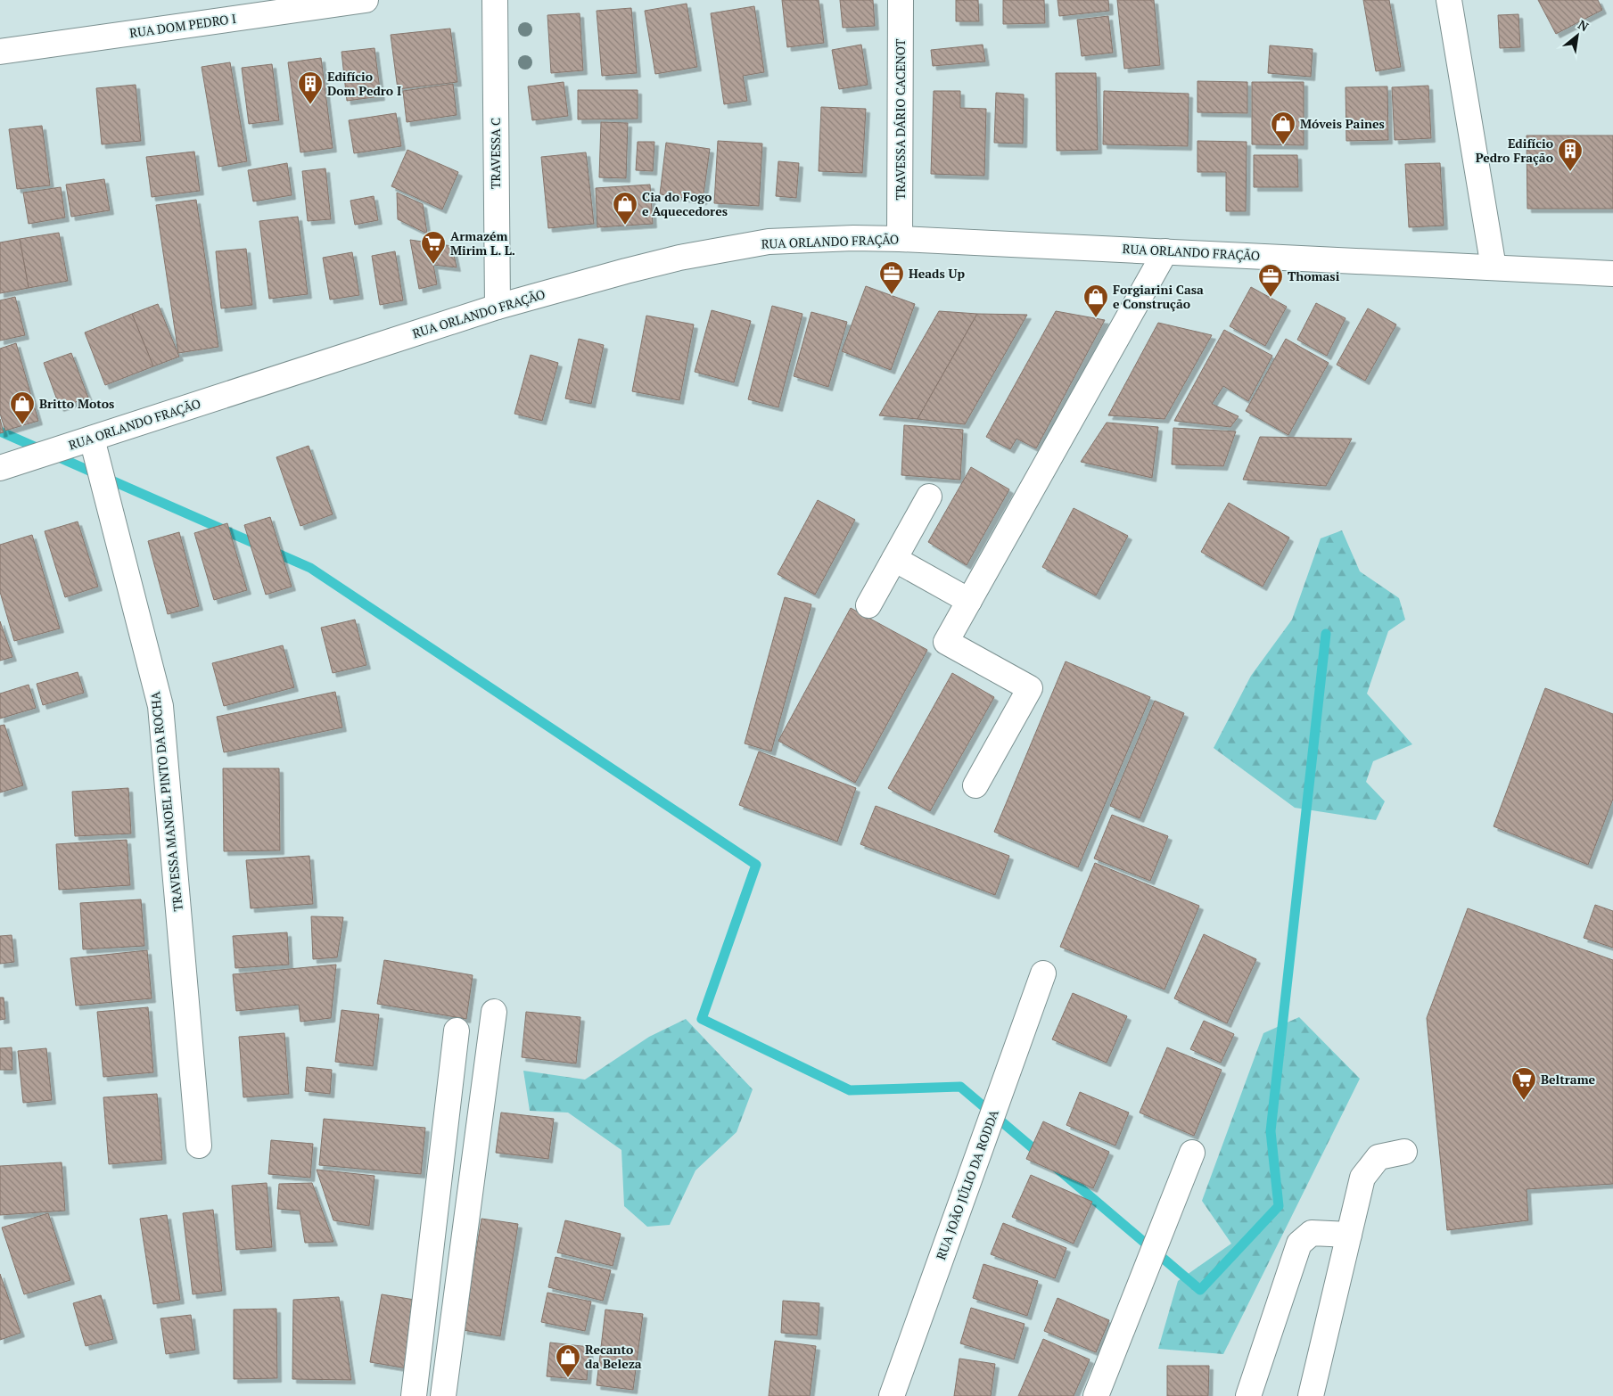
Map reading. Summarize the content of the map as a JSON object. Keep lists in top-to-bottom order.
{
  "streets": {
    "street": [
      "RUA DOM PEDRO I",
      "TRAVESSA DÁRIO CACENOT",
      "TRAVESSA C",
      "RUA ORLANDO FRAÇÃO",
      "TRAVESSA MANOEL PINTO DA ROCHA",
      "RUA JOÃO JÚLIO DA RODDA"
    ]
  },
  "crossings": [
    ["TRAVESSA DÁRIO CACENOT", "RUA ORLANDO FRAÇÃO"],
    ["TRAVESSA C", "RUA ORLANDO FRAÇÃO"],
    ["RUA ORLANDO FRAÇÃO", "TRAVESSA MANOEL PINTO DA ROCHA"]
  ],
  "places": {
    "building": ["Edifício Dom Pedro I", "Edifício Pedro Fração"],
    "shop": [
      "Móveis Paines",
      "Cia do Fogo e Aquecedores",
      "Forgiarini Casa e Construção",
      "Britto Motos",
      "Recanto da Beleza"
    ],
    "supermarket": ["Armazém Mirim L. L.", "Beltrame"],
    "office": ["Heads Up", "Thomasi"]
  },
  "north": "top right"
}
